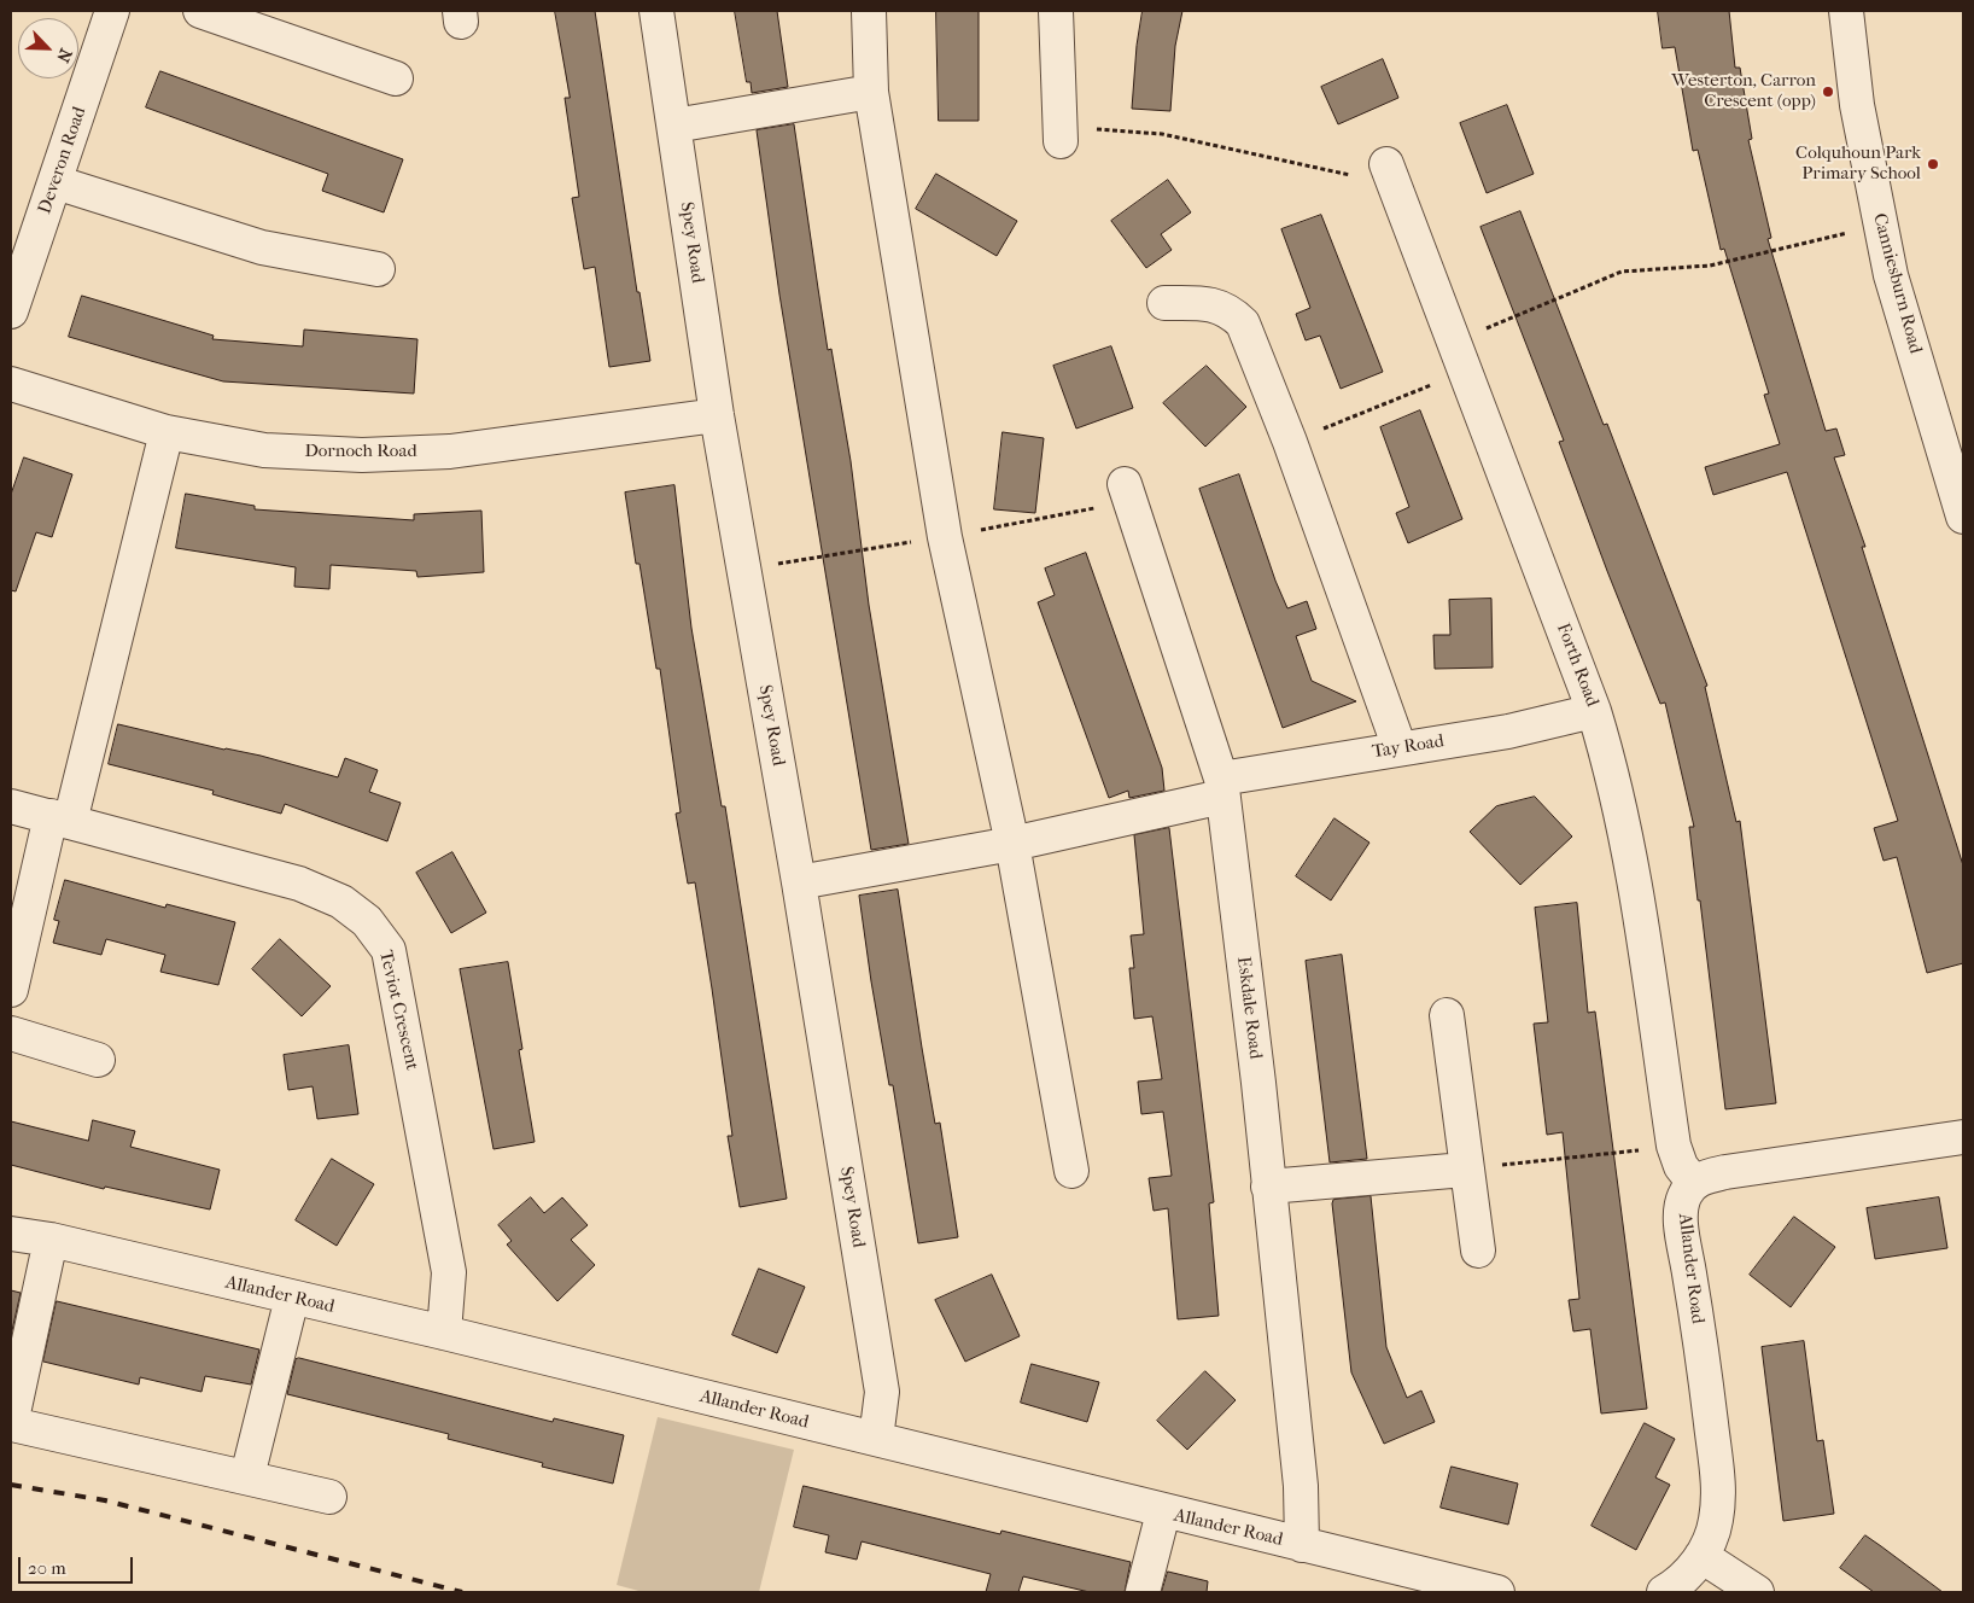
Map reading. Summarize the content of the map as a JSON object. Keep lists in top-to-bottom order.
{
  "streets": {
    "street": [
      "Deveron Road",
      "Spey Road",
      "Canniesburn Road",
      "Dornoch Road",
      "Forth Road",
      "Tay Road",
      "Eskdale Road",
      "Teviot Crescent",
      "Allander Road"
    ]
  },
  "crossings": [
    ["Spey Road", "Dornoch Road"],
    ["Spey Road", "Tay Road"],
    ["Spey Road", "Allander Road"],
    ["Forth Road", "Tay Road"],
    ["Forth Road", "Allander Road"],
    ["Tay Road", "Eskdale Road"],
    ["Eskdale Road", "Allander Road"],
    ["Teviot Crescent", "Allander Road"]
  ],
  "places": ["Westerton, Carron Crescent (opp)", "Colquhoun Park Primary School"],
  "scale_bar": "20 m",
  "north": "bottom right"
}
